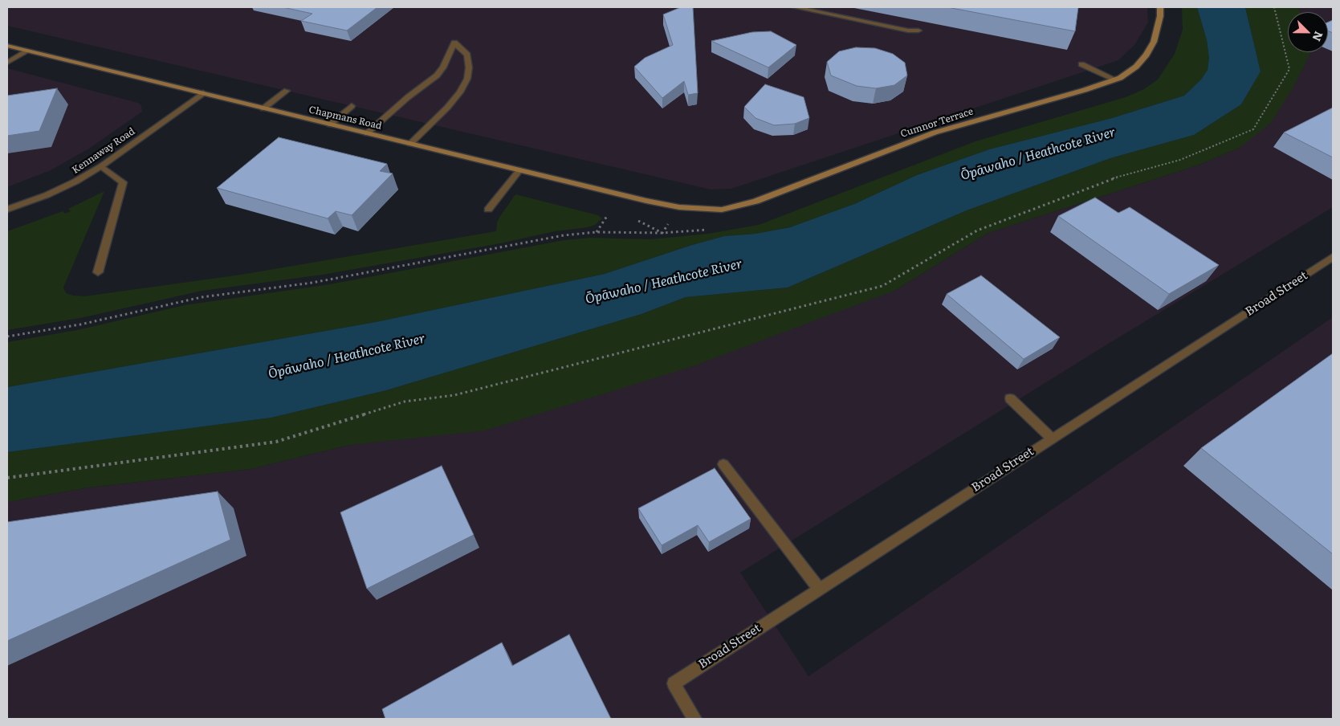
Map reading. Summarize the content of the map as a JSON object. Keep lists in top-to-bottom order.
{
  "streets": {
    "street": [
      "Chapmans Road",
      "Cumnor Terrace",
      "Kennaway Road",
      "Broad Street"
    ]
  },
  "crossings": [
    ["Chapmans Road", "Cumnor Terrace"],
    ["Chapmans Road", "Kennaway Road"]
  ],
  "water": ["Ōpāwaho / Heathcote River"],
  "north": "bottom right"
}
